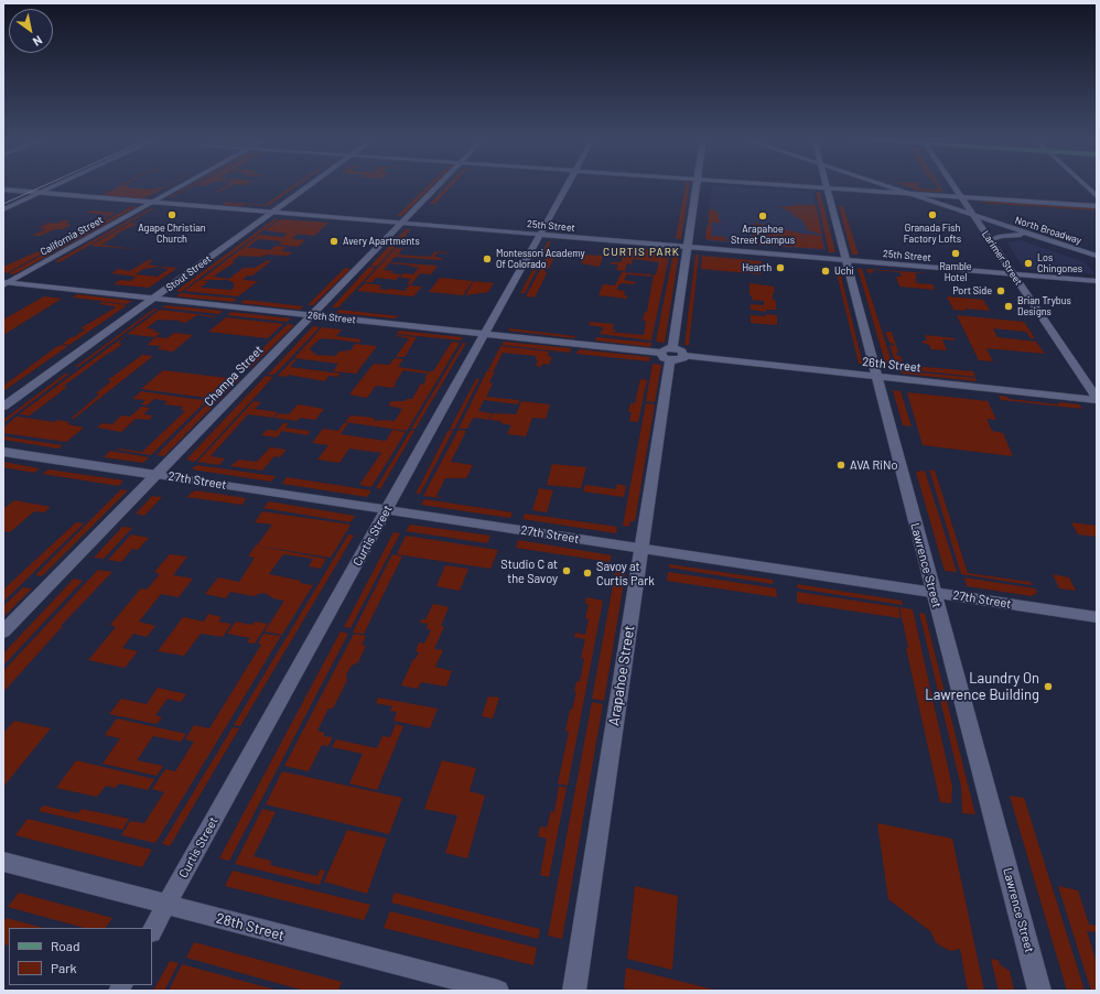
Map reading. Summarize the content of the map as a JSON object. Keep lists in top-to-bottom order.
{
  "streets": {
    "street": [
      "25th Street",
      "North Broadway",
      "California Street",
      "Larimer Street",
      "Stout Street",
      "26th Street",
      "Champa Street",
      "27th Street",
      "Curtis Street",
      "Lawrence Street",
      "Arapahoe Street",
      "28th Street"
    ]
  },
  "crossings": [
    ["25th Street", "California Street"],
    ["25th Street", "Larimer Street"],
    ["25th Street", "Stout Street"],
    ["25th Street", "Champa Street"],
    ["25th Street", "Curtis Street"],
    ["25th Street", "Lawrence Street"],
    ["25th Street", "Arapahoe Street"],
    ["North Broadway", "Larimer Street"],
    ["California Street", "26th Street"],
    ["Larimer Street", "26th Street"],
    ["Stout Street", "26th Street"],
    ["26th Street", "Champa Street"],
    ["26th Street", "Curtis Street"],
    ["26th Street", "Lawrence Street"],
    ["26th Street", "Arapahoe Street"],
    ["Champa Street", "27th Street"],
    ["27th Street", "Curtis Street"],
    ["27th Street", "Lawrence Street"],
    ["27th Street", "Arapahoe Street"],
    ["Curtis Street", "28th Street"]
  ],
  "districts": ["CURTIS PARK"],
  "places": [
    "Agape Christian Church",
    "Granada Fish Factory Lofts",
    "Arapahoe Street Campus",
    "Avery Apartments",
    "Ramble Hotel",
    "Montessori Academy Of Colorado",
    "Los Chingones",
    "Hearth",
    "Uchi",
    "Port Side",
    "Brian Trybus Designs",
    "AVA RiNo",
    "Studio C at the Savoy",
    "Savoy at Curtis Park",
    "Laundry On Lawrence Building"
  ],
  "legend": ["Road", "Park"],
  "north": "bottom right"
}
